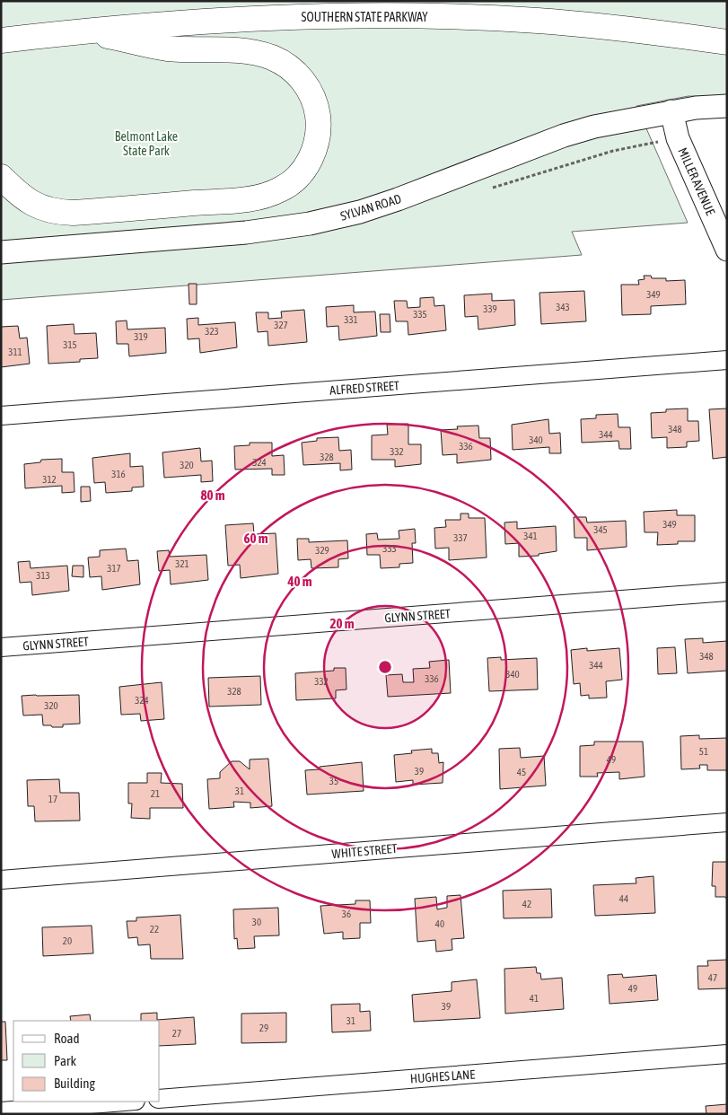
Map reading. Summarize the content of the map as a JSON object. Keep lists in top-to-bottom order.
{
  "streets": {
    "highway": ["SOUTHERN STATE PARKWAY"],
    "street": [
      "MILLER AVENUE",
      "SYLVAN ROAD",
      "ALFRED STREET",
      "GLYNN STREET",
      "WHITE STREET",
      "HUGHES LANE"
    ]
  },
  "crossings": [
    ["MILLER AVENUE", "SYLVAN ROAD"]
  ],
  "parks": ["Belmont Lake State Park"],
  "house_numbers": [
    "349",
    "343",
    "339",
    "335",
    "331",
    "327",
    "323",
    "319",
    "315",
    "311",
    "348",
    "344",
    "340",
    "336",
    "332",
    "328",
    "324",
    "320",
    "316",
    "312",
    "349",
    "345",
    "341",
    "337",
    "333",
    "329",
    "321",
    "317",
    "313",
    "348",
    "344",
    "340",
    "336",
    "332",
    "328",
    "324",
    "320",
    "51",
    "49",
    "39",
    "45",
    "35",
    "31",
    "21",
    "17",
    "44",
    "42",
    "36",
    "30",
    "40",
    "22",
    "20",
    "47",
    "49",
    "41",
    "39",
    "31",
    "29",
    "27"
  ],
  "legend": ["Road", "Park", "Building"],
  "rings": [
    "80 m",
    "60 m",
    "40 m",
    "20 m"
  ]
}
